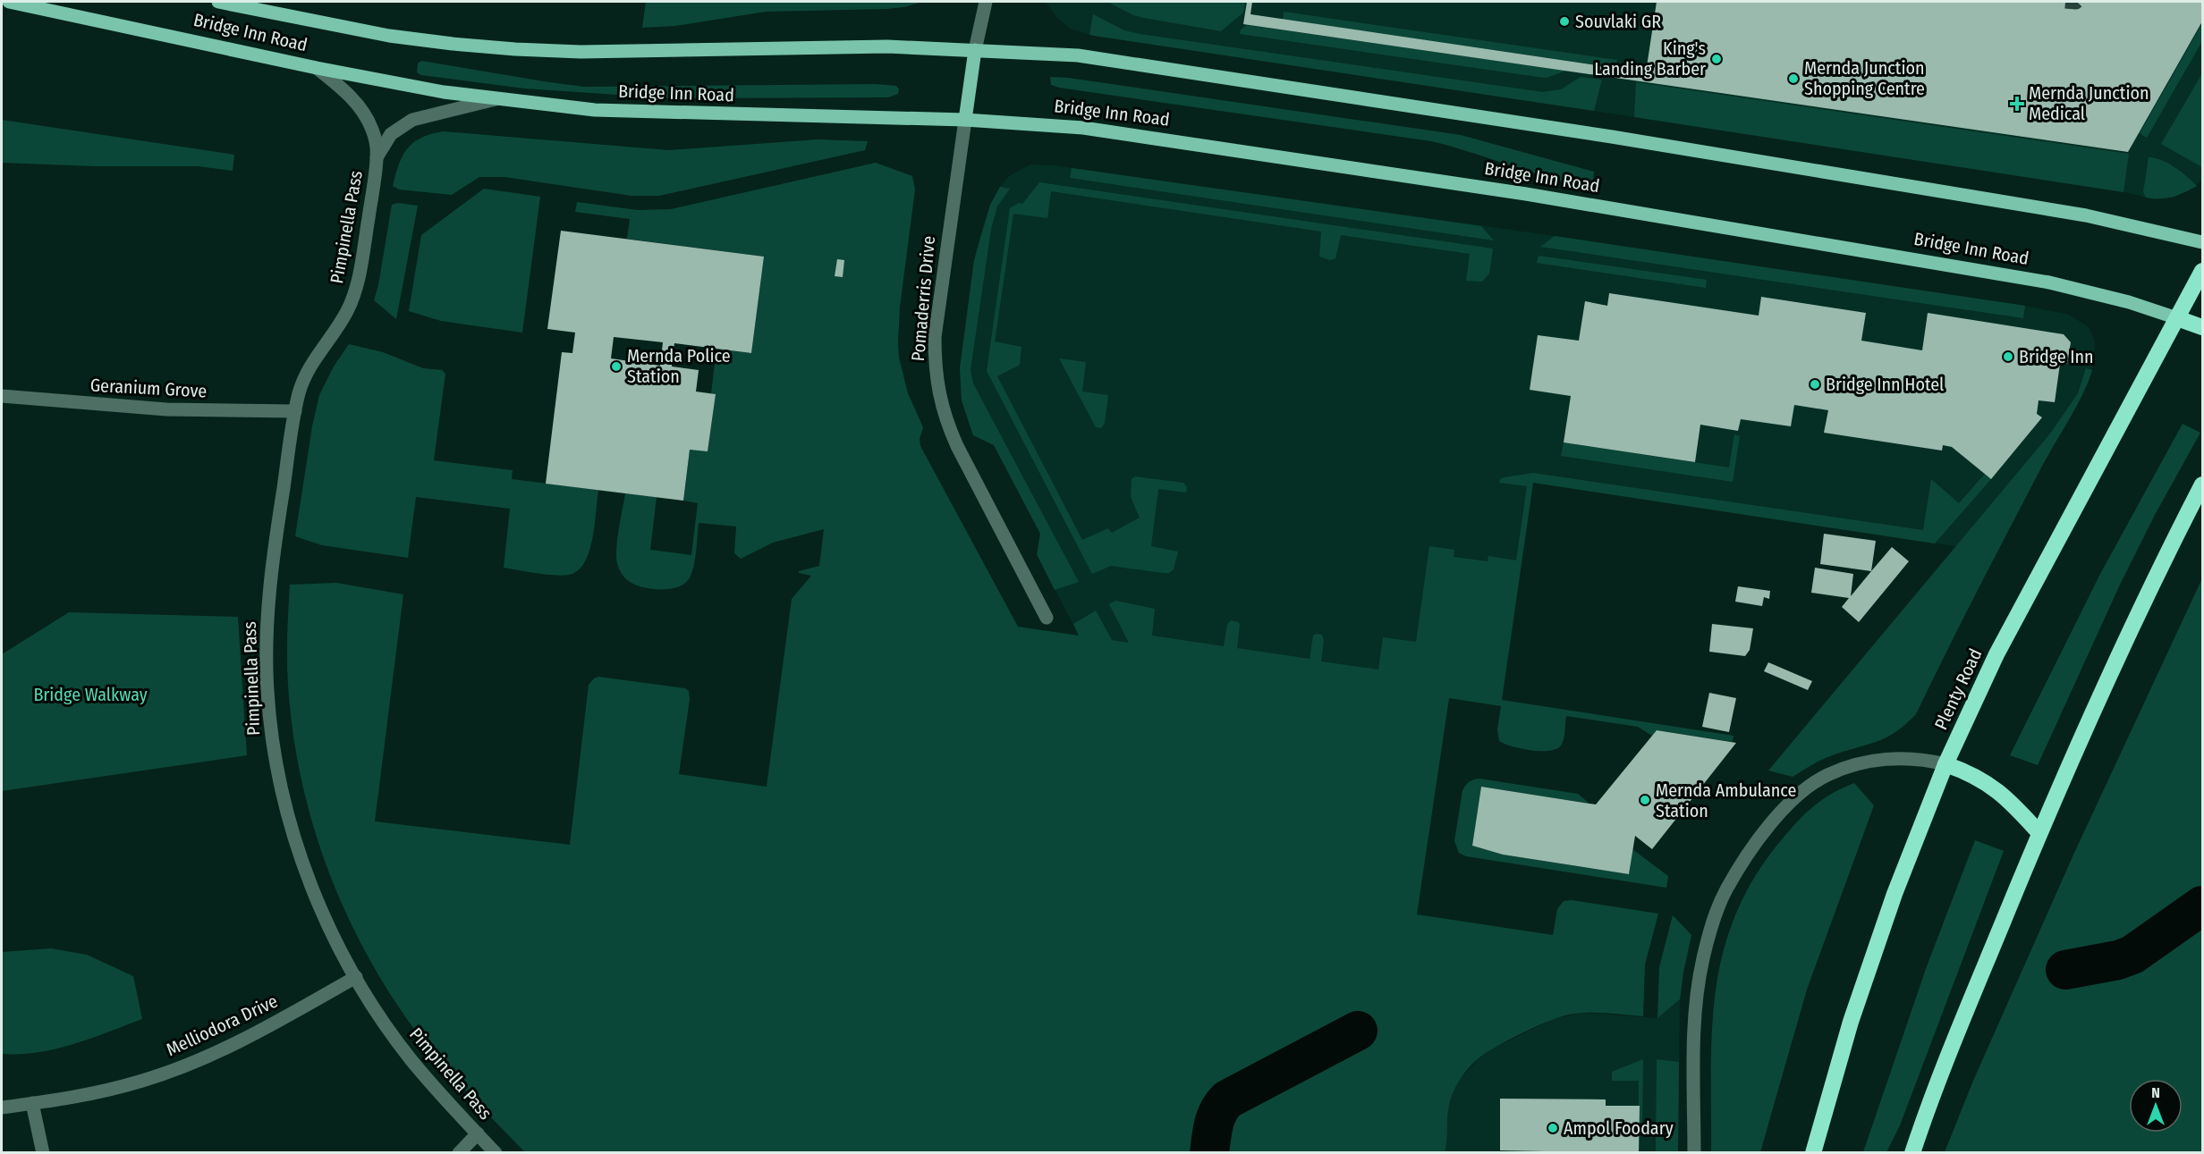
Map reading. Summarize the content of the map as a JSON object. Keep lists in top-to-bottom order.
{
  "streets": {
    "highway": ["Bridge Inn Road", "Plenty Road"],
    "street": [
      "Pimpinella Pass",
      "Pomaderris Drive",
      "Geranium Grove",
      "Melliodora Drive"
    ]
  },
  "crossings": [
    ["Bridge Inn Road", "Pimpinella Pass"],
    ["Bridge Inn Road", "Pomaderris Drive"],
    ["Bridge Inn Road", "Plenty Road"],
    ["Pimpinella Pass", "Geranium Grove"],
    ["Pimpinella Pass", "Melliodora Drive"]
  ],
  "parks": ["Bridge Walkway"],
  "places": {
    "other": [
      "Souvlaki GR",
      "King's Landing Barber",
      "Mernda Junction Shopping Centre",
      "Bridge Inn",
      "Mernda Police Station",
      "Bridge Inn Hotel",
      "Mernda Ambulance Station",
      "Ampol Foodary"
    ],
    "health": ["Mernda Junction Medical"]
  },
  "north": "top"
}
